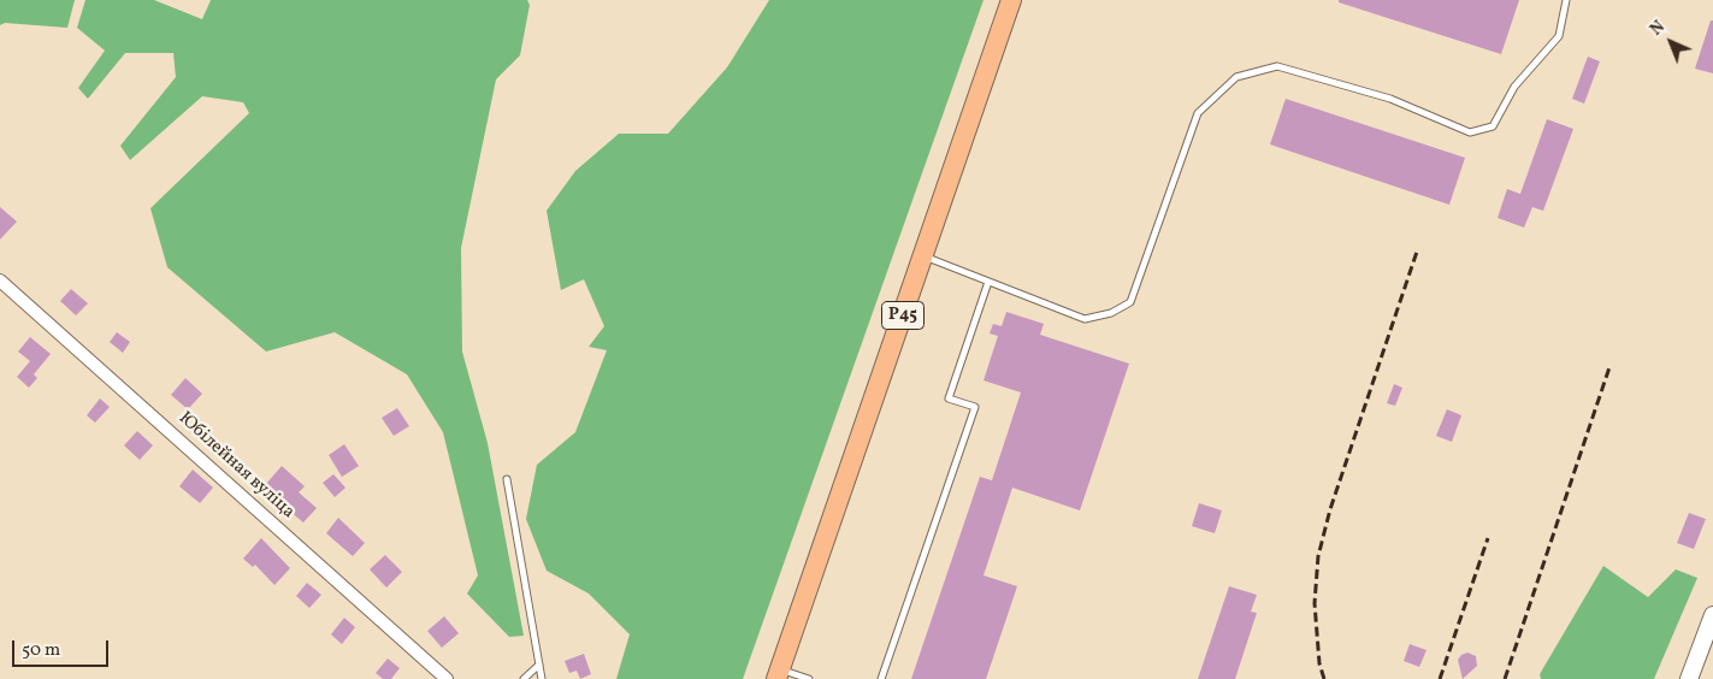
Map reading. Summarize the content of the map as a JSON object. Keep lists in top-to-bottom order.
{
  "streets": {
    "main road": ["Р45"],
    "street": ["Юбілейная вуліца"]
  },
  "scale_bar": "50 m",
  "north": "top left"
}
